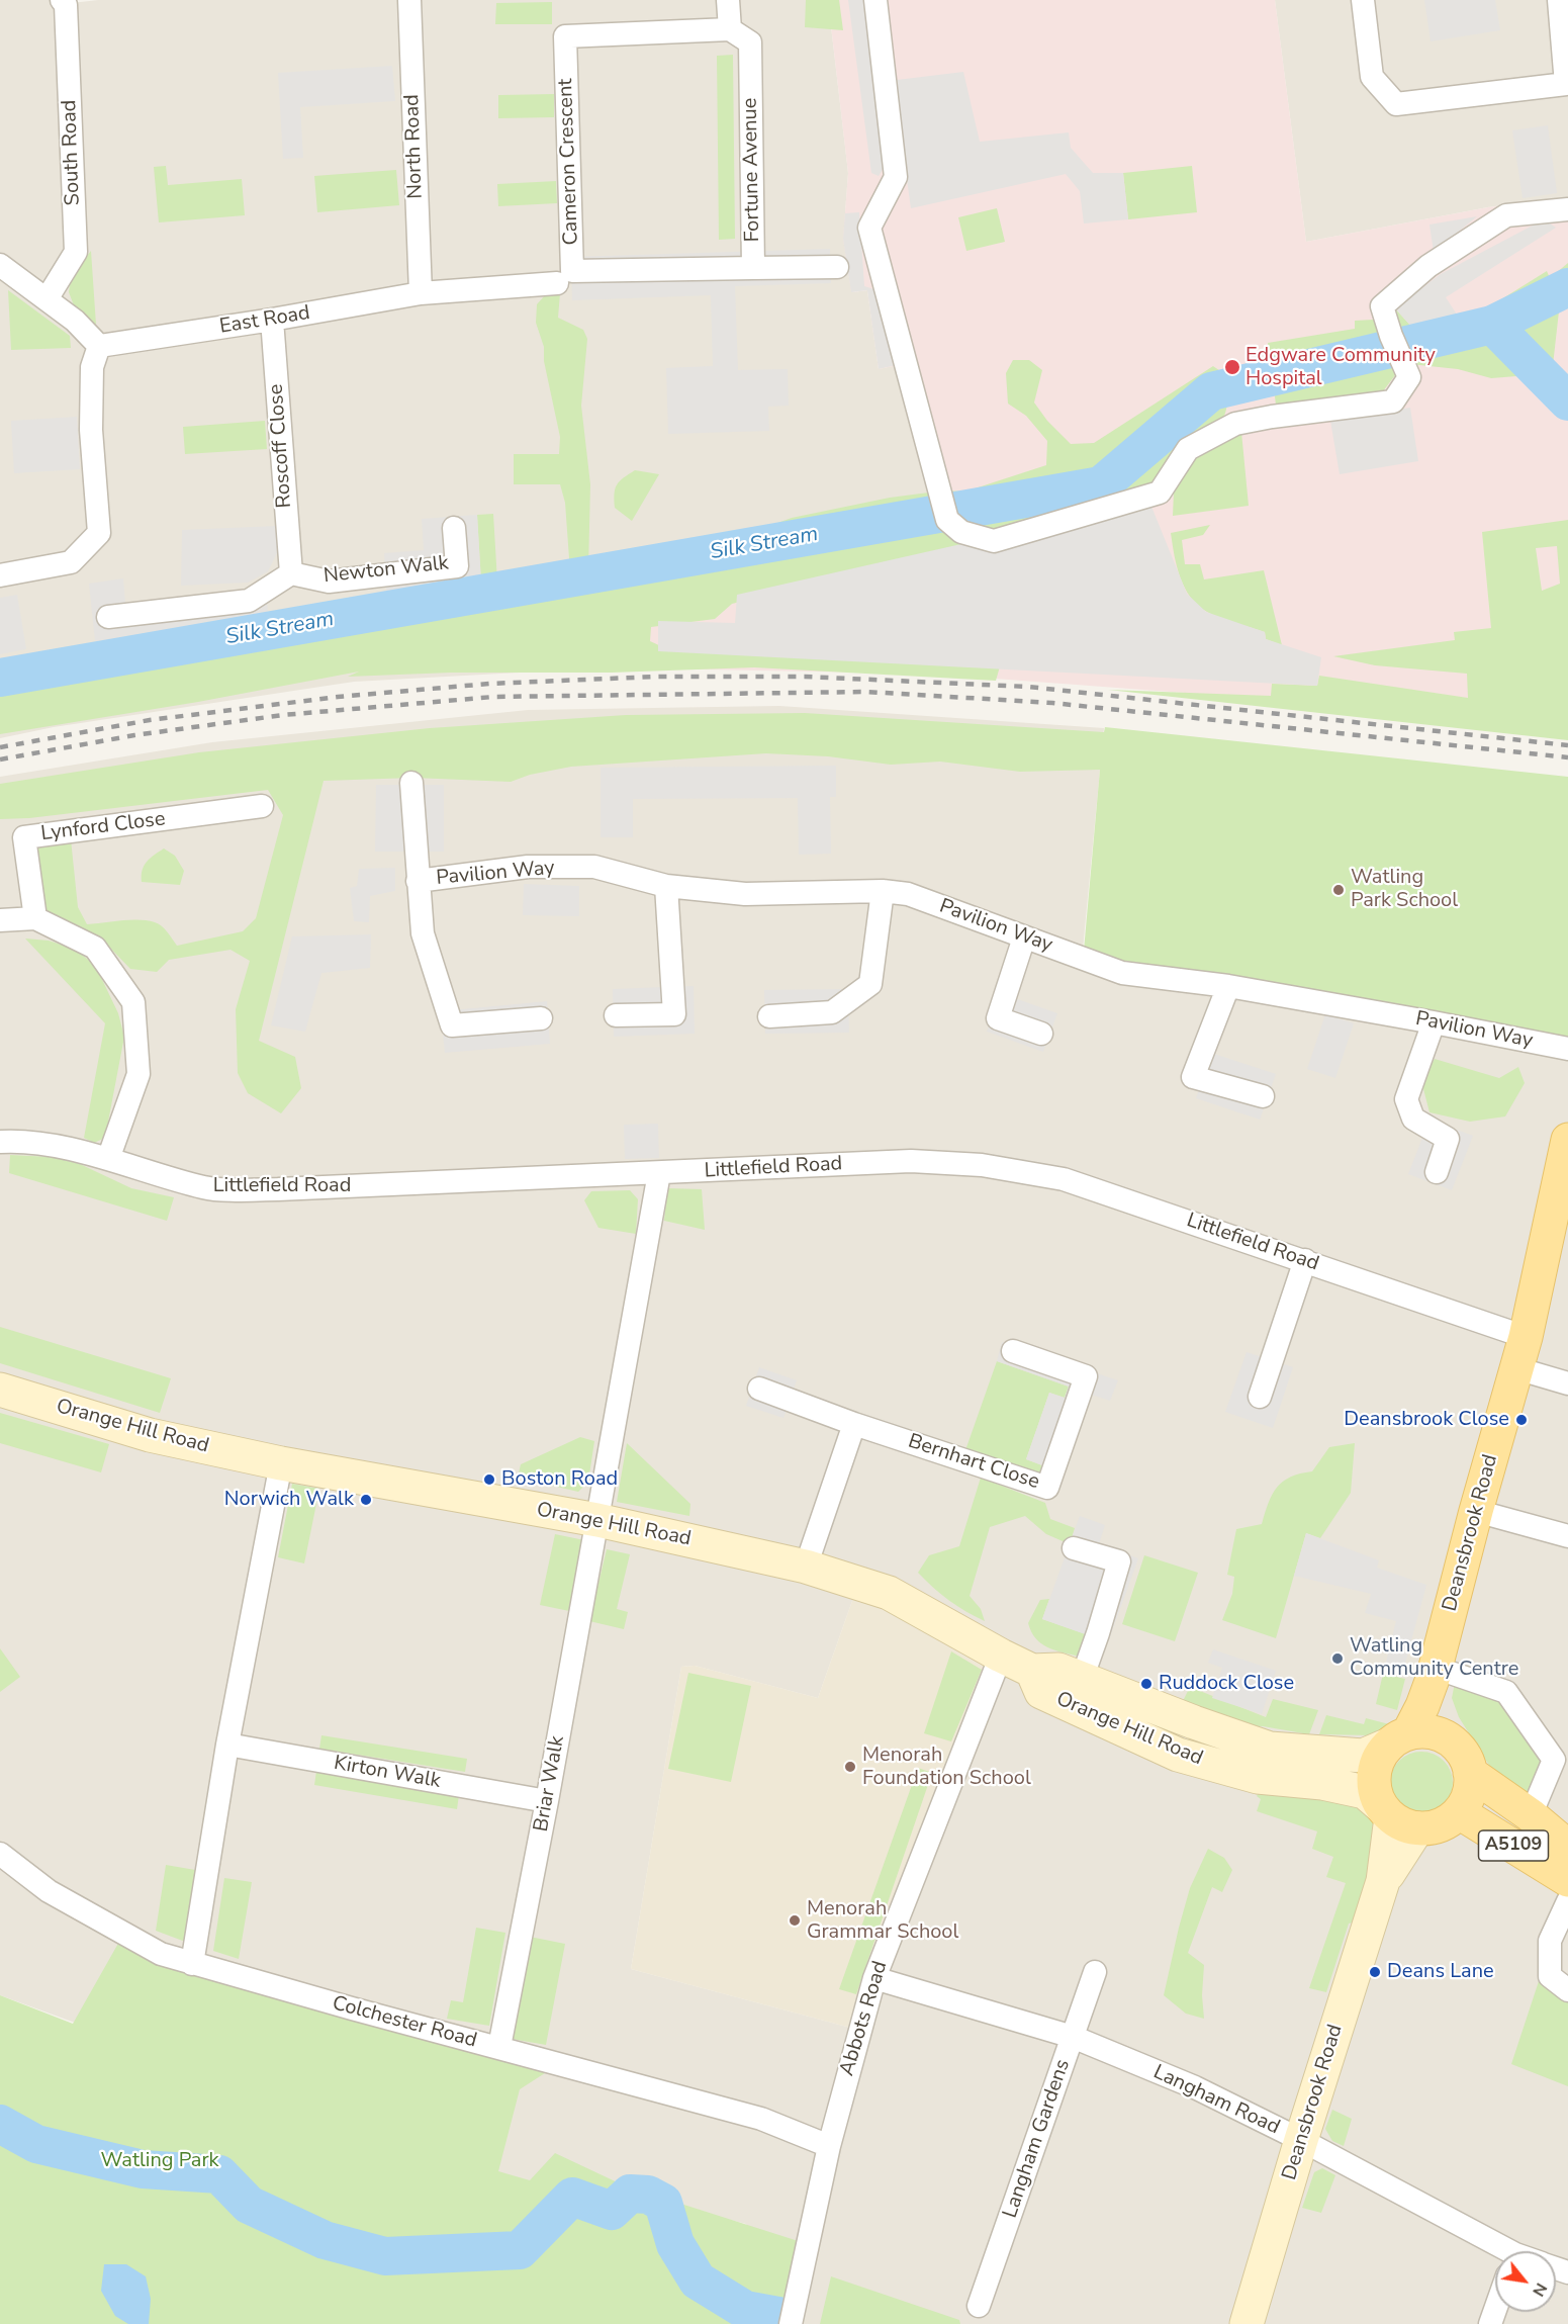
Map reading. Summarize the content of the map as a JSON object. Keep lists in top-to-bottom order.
{
  "streets": {
    "main road": ["Deansbrook Road", "A5109"],
    "street": [
      "North Road",
      "South Road",
      "Cameron Crescent",
      "Fortune Avenue",
      "East Road",
      "Roscoff Close",
      "Newton Walk",
      "Lynford Close",
      "Pavilion Way",
      "Littlefield Road",
      "Orange Hill Road",
      "Bernhart Close",
      "Kirton Walk",
      "Briar Walk",
      "Abbots Road",
      "Colchester Road",
      "Langham Road",
      "Langham Gardens"
    ]
  },
  "crossings": [
    ["North Road", "East Road"],
    ["Cameron Crescent", "Fortune Avenue"],
    ["East Road", "Roscoff Close"],
    ["Roscoff Close", "Newton Walk"],
    ["Littlefield Road", "Deansbrook Road"],
    ["Orange Hill Road", "Deansbrook Road"],
    ["Orange Hill Road", "Briar Walk"],
    ["Orange Hill Road", "A5109"],
    ["Orange Hill Road", "Abbots Road"],
    ["Deansbrook Road", "A5109"],
    ["Deansbrook Road", "Langham Road"],
    ["Kirton Walk", "Briar Walk"],
    ["Briar Walk", "Colchester Road"],
    ["Abbots Road", "Colchester Road"],
    ["Abbots Road", "Langham Road"],
    ["Langham Road", "Langham Gardens"]
  ],
  "water": ["Silk Stream"],
  "parks": ["Watling Park"],
  "places": [
    "Edgware Community Hospital",
    "Watling Park School",
    "Deansbrook Close",
    "Boston Road",
    "Norwich Walk",
    "Watling Community Centre",
    "Ruddock Close",
    "Menorah Foundation School",
    "Menorah Grammar School",
    "Deans Lane"
  ],
  "north": "bottom right"
}
